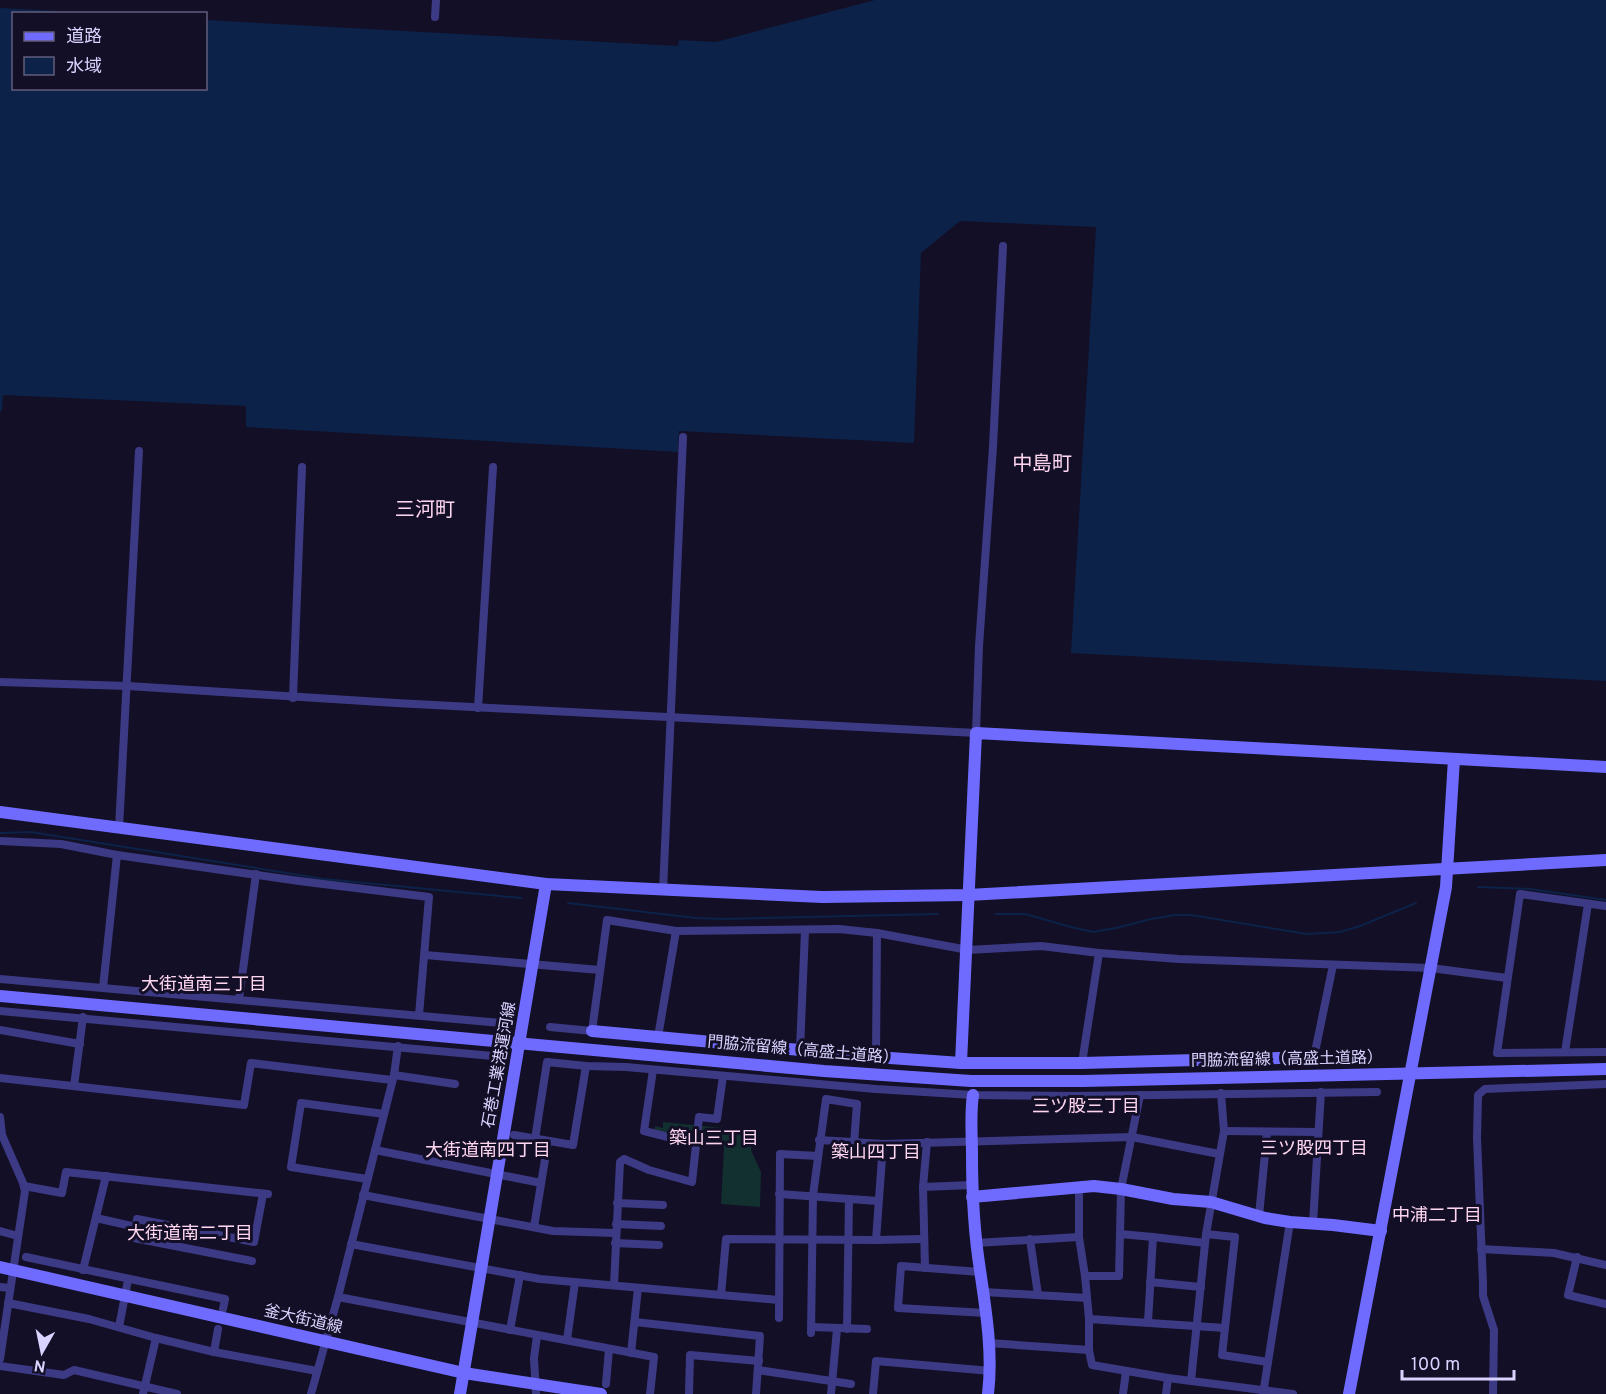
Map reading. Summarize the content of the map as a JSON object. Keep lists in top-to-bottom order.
{
  "streets": {
    "street": ["門脇流留線（高盛土道路）", "石巻工業港運河線", "釜大街道線"]
  },
  "crossings": [
    ["門脇流留線（高盛土道路）", "石巻工業港運河線"],
    ["石巻工業港運河線", "釜大街道線"]
  ],
  "districts": [
    "中島町",
    "三河町",
    "大街道南三丁目",
    "三ツ股三丁目",
    "築山三丁目",
    "三ツ股四丁目",
    "大街道南四丁目",
    "築山四丁目",
    "中浦二丁目",
    "大街道南二丁目"
  ],
  "legend": ["道路", "水域"],
  "scale_bar": "100 m",
  "north": "bottom"
}
